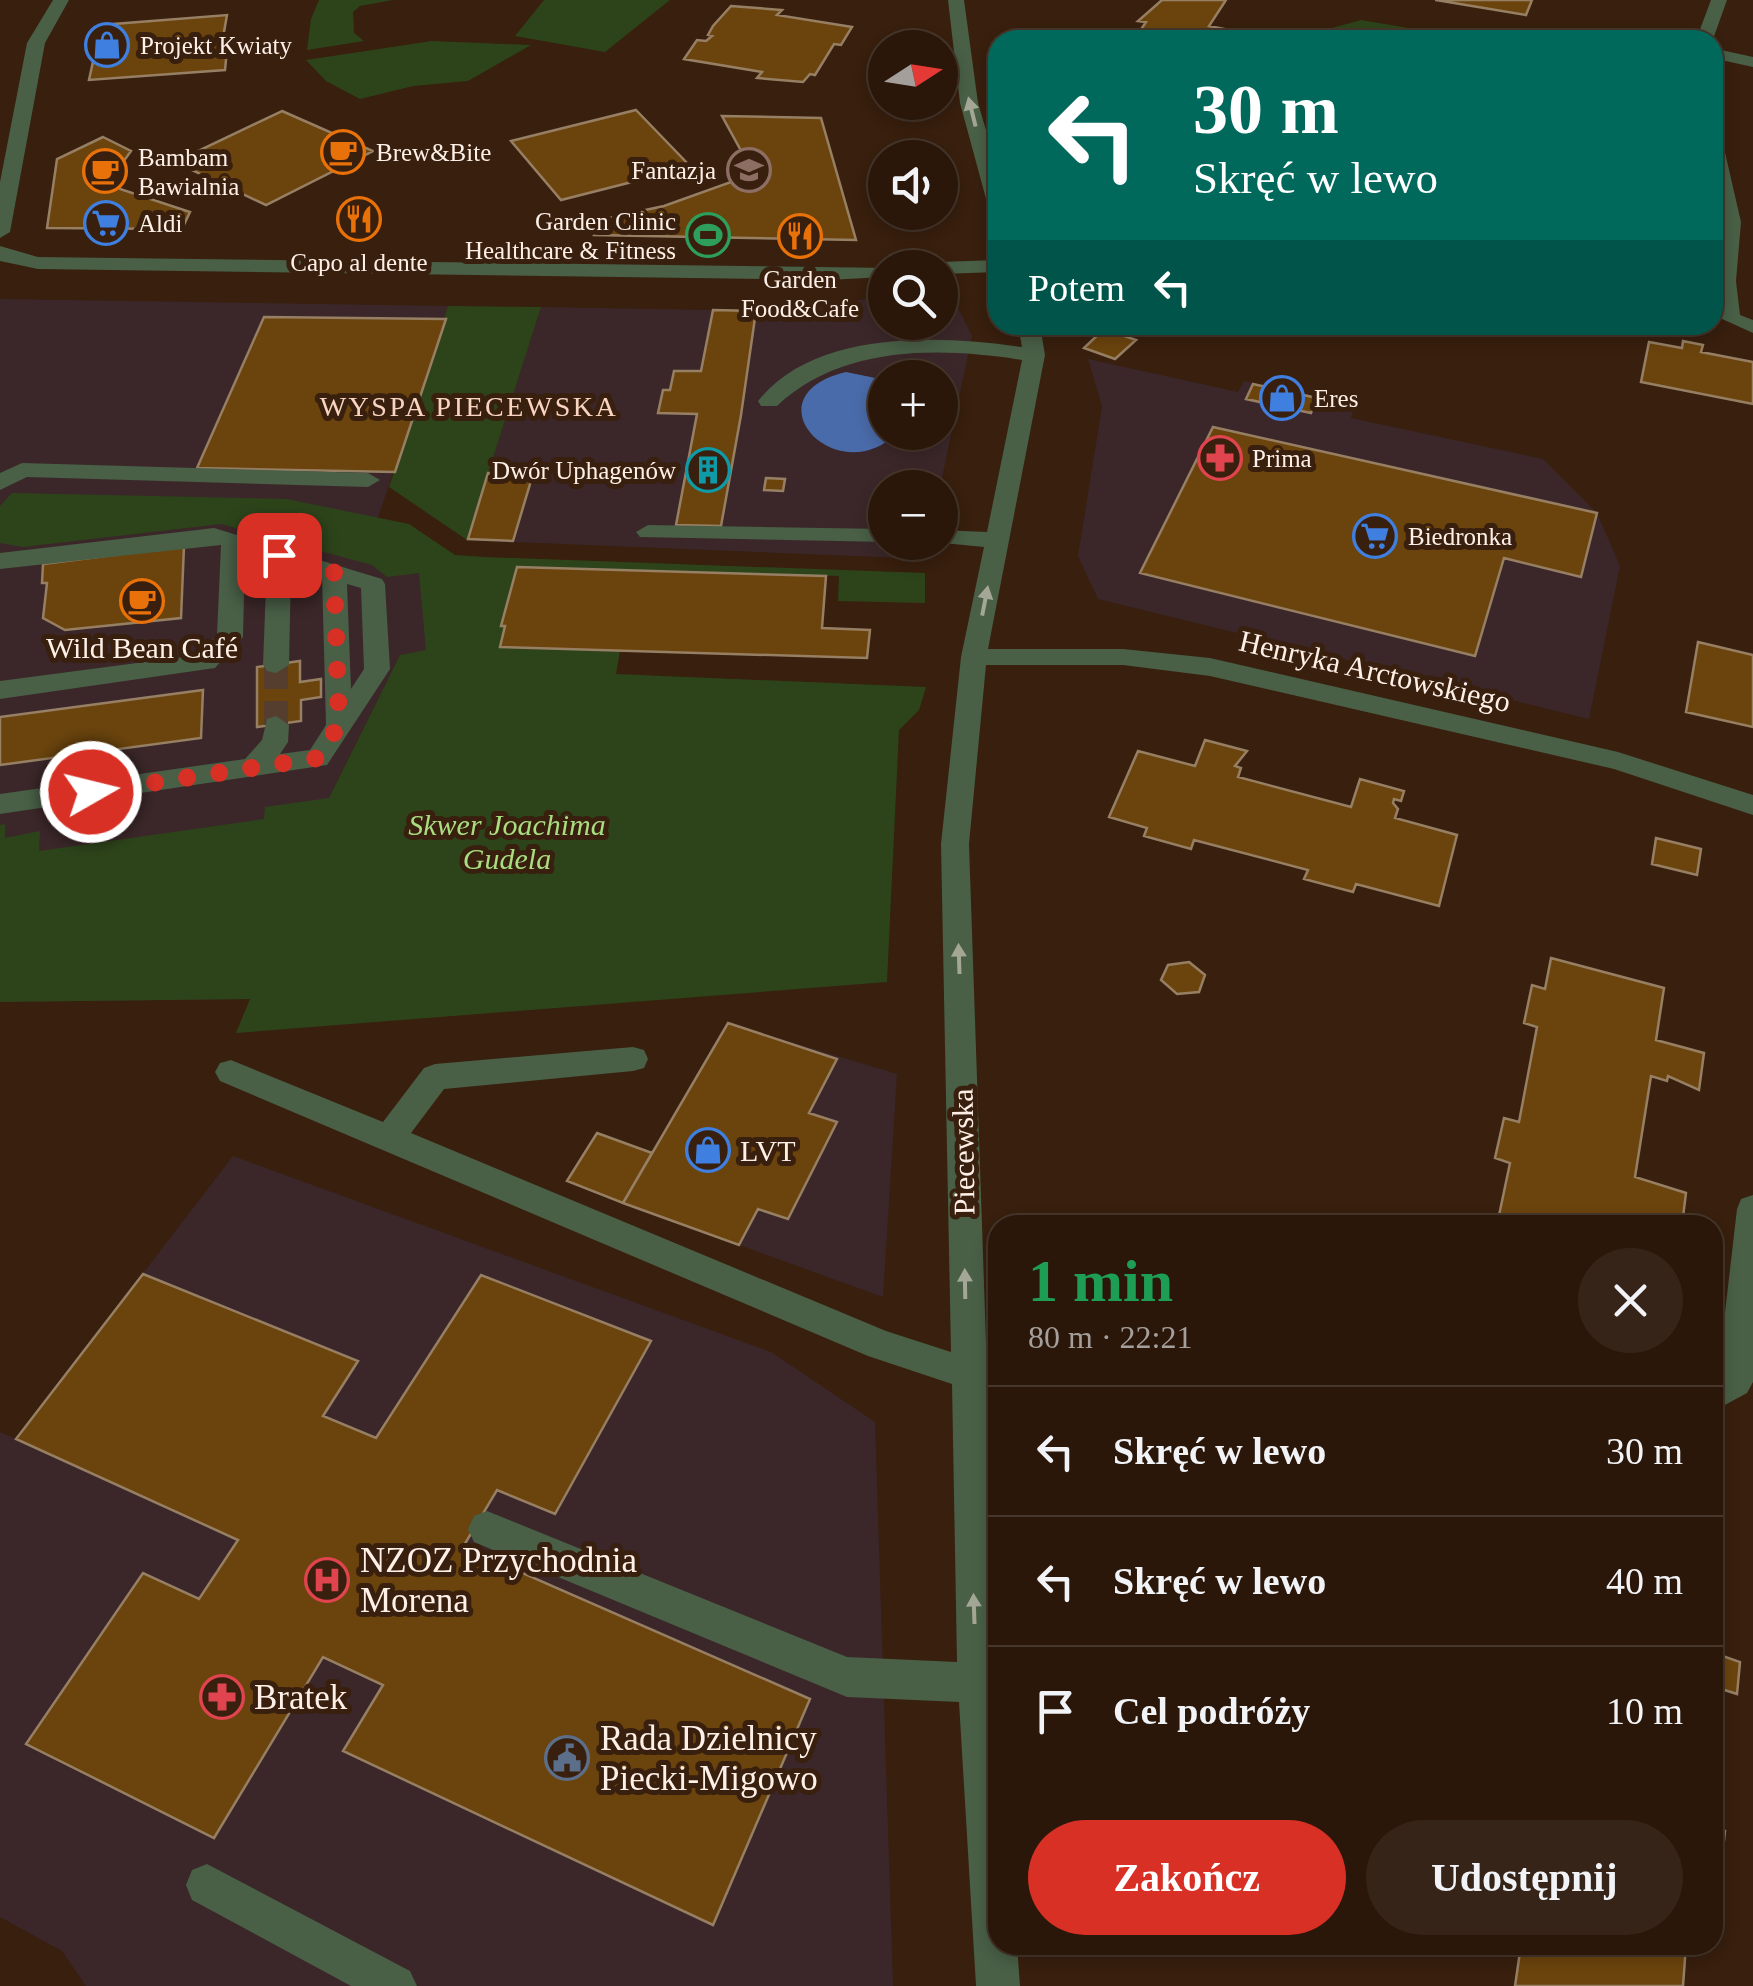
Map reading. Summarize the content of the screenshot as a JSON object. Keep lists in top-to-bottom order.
{
  "streets": {
    "street": ["Henryka Arctowskiego", "Piecewska"]
  },
  "crossings": [
    ["Henryka Arctowskiego", "Piecewska"]
  ],
  "one_way": ["Piecewska"],
  "districts": ["WYSPA PIECEWSKA"],
  "parks": ["Skwer Joachima Gudela"],
  "places": {
    "shop": ["Projekt Kwiaty", "Eres", "LVT"],
    "cafe": ["Brew&Bite", "Bambam Bawialnia", "Wild Bean Café"],
    "school or university": ["Fantazja"],
    "restaurant": ["Capo al dente", "Garden Food&Cafe"],
    "supermarket": ["Aldi", "Biedronka"],
    "sports": ["Garden Clinic Healthcare & Fitness"],
    "pharmacy": ["Prima", "Bratek"],
    "building": ["Dwór Uphagenów"],
    "hospital": ["NZOZ Przychodnia Morena"],
    "public building": ["Rada Dzielnicy Piecki-Migowo"]
  },
  "north": "right",
  "page": {
    "map_buttons": ["+", "−"],
    "turn": ["30 m", "Skręć w lewo"],
    "then": "Potem",
    "heading": ["1 min", "80 m · 22:21"],
    "list": [
      {
        "name": "Skręć w lewo",
        "value": "30 m"
      },
      {
        "name": "Skręć w lewo",
        "value": "40 m"
      },
      {
        "name": "Cel podróży",
        "value": "10 m"
      }
    ],
    "buttons": ["Zakończ", "Udostępnij"]
  }
}
